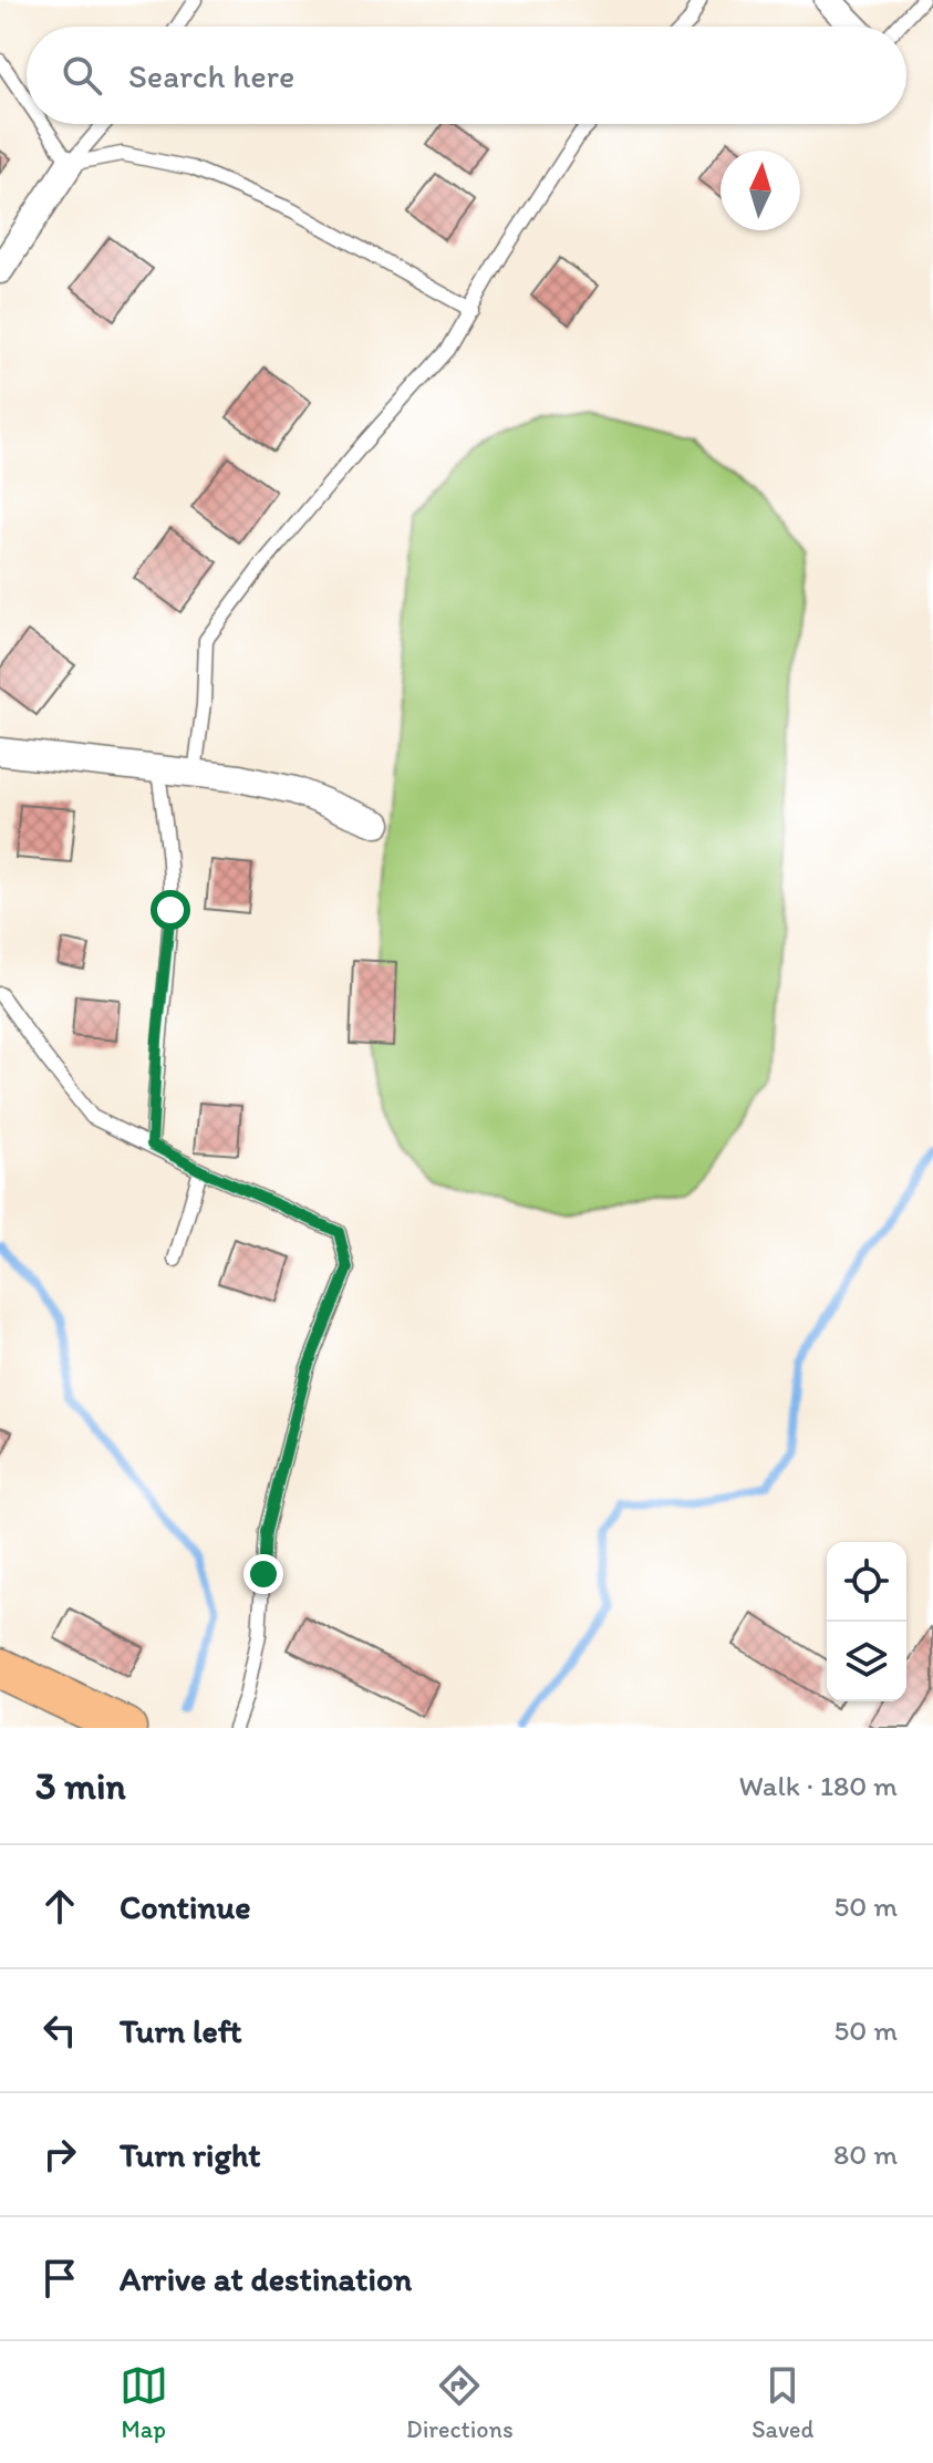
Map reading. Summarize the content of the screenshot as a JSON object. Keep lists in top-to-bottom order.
{
  "north": "top",
  "page": {
    "search": "Search here",
    "heading": ["3 min", "Walk · 180 m"],
    "list": [
      ["Continue", "50 m"],
      ["Turn left", "50 m"],
      ["Turn right", "80 m"],
      "Arrive at destination"
    ],
    "nav": ["Map", "Directions", "Saved"]
  }
}
